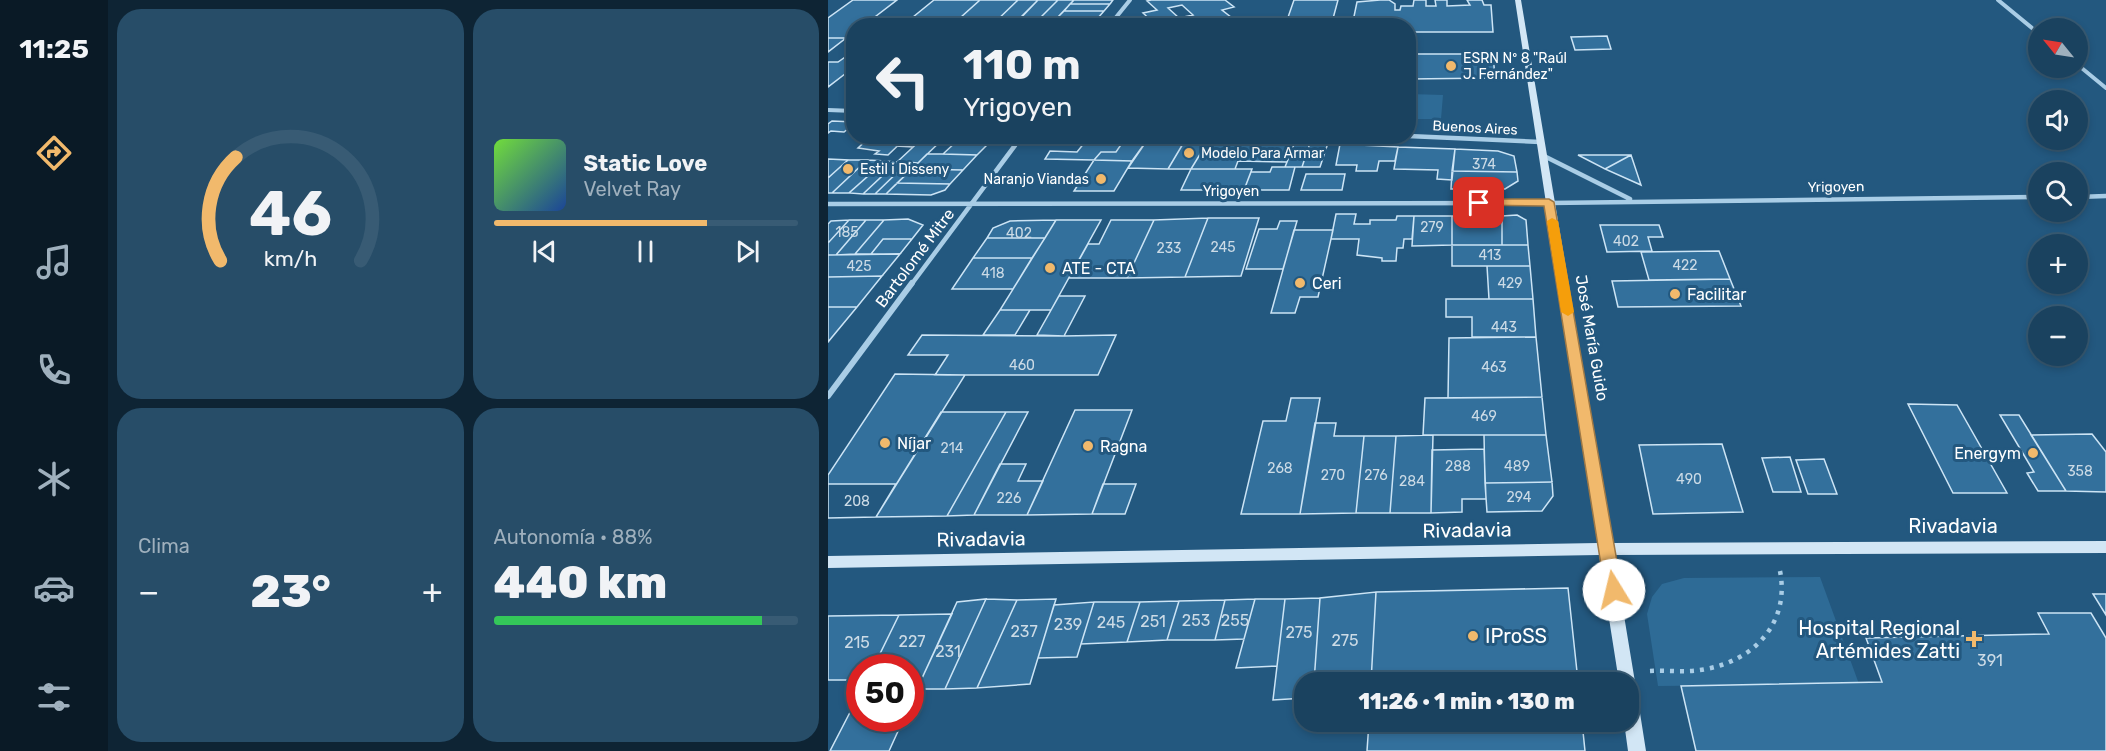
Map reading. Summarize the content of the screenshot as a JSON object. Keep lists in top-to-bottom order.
{
  "streets": {
    "main road": ["José María Guido", "Rivadavia"],
    "street": ["Buenos Aires", "Yrigoyen", "Bartolomé Mitre"]
  },
  "crossings": [
    ["Buenos Aires", "José María Guido"],
    ["Yrigoyen", "Bartolomé Mitre"],
    ["Yrigoyen", "José María Guido"],
    ["José María Guido", "Rivadavia"]
  ],
  "places": {
    "other": [
      "ESRN Nº 8 \"Raúl J. Fernández\"",
      "Modelo Para Armar",
      "Estil i Disseny",
      "Naranjo Viandas",
      "ATE - CTA",
      "Ceri",
      "Facilitar",
      "Níjar",
      "Ragna",
      "Energym",
      "IProSS"
    ],
    "health": ["Hospital Regional Artémides Zatti"]
  },
  "house_numbers": [
    "374",
    "279",
    "185",
    "402",
    "402",
    "245",
    "233",
    "413",
    "422",
    "425",
    "418",
    "429",
    "443",
    "460",
    "463",
    "469",
    "214",
    "288",
    "489",
    "268",
    "358",
    "270",
    "276",
    "490",
    "284",
    "294",
    "226",
    "208",
    "253",
    "255",
    "251",
    "245",
    "239",
    "237",
    "275",
    "275",
    "227",
    "215",
    "231",
    "391"
  ],
  "north": "top left",
  "page": {
    "tabs": "11:25",
    "map_buttons": ["+", "−"],
    "turn": ["110 m", "Yrigoyen"],
    "song": ["Static Love", "Velvet Ray"],
    "tile": [
      "Clima",
      ["Autonomía · 88%", "440 km"]
    ],
    "heat": ["−", "23°", "+"],
    "limit": "50",
    "trip": "11:26 · 1 min · 130 m",
    "gauge": ["46", "km/h"]
  }
}
